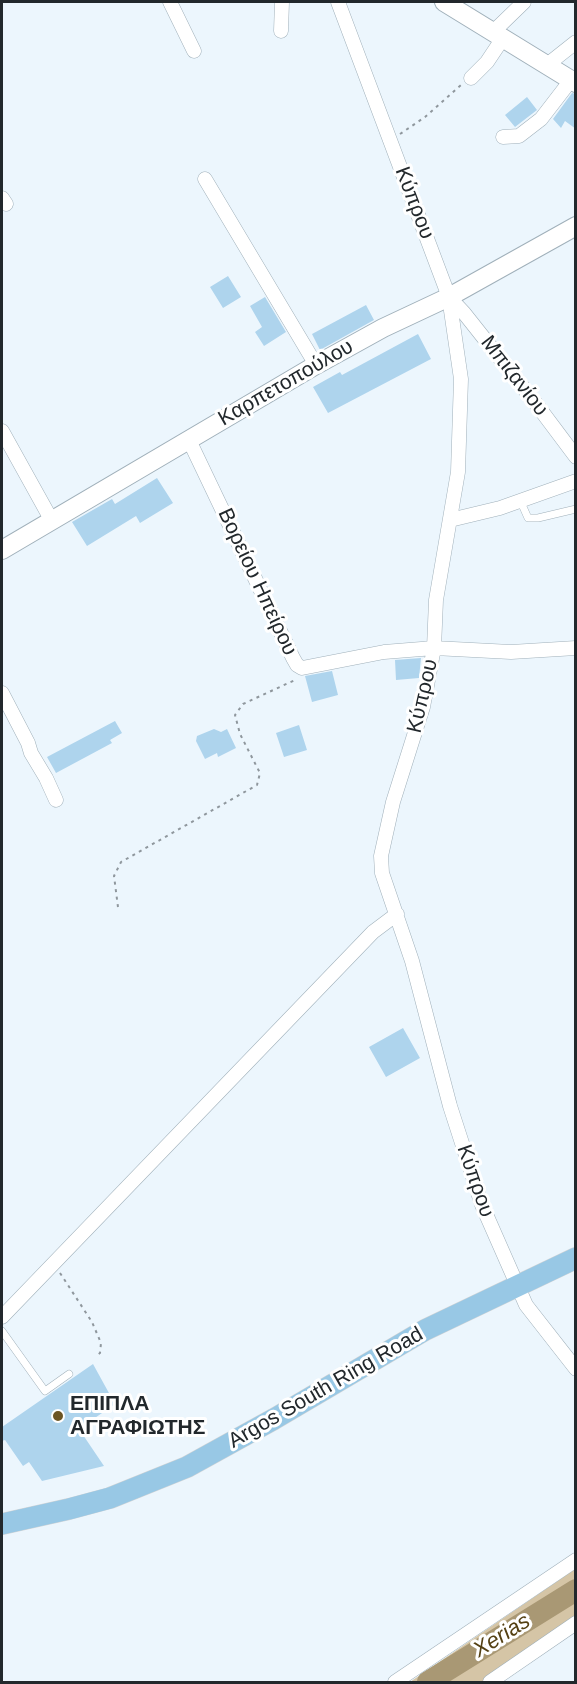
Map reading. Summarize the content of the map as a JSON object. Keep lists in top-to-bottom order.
{
  "streets": {
    "main road": ["Καρπετοπούλου", "Argos South Ring Road"],
    "street": ["Κύπρου", "Μπιζανίου", "Βορείου Ηπείρου"]
  },
  "crossings": [
    ["Κύπρου", "Μπιζανίου"],
    ["Κύπρου", "Καρπετοπούλου"],
    ["Κύπρου", "Βορείου Ηπείρου"],
    ["Κύπρου", "Argos South Ring Road"],
    ["Μπιζανίου", "Καρπετοπούλου"],
    ["Καρπετοπούλου", "Βορείου Ηπείρου"]
  ],
  "water": ["Xerias"],
  "places": ["ΕΠΙΠΛΑ ΑΓΡΑΦΙΩΤΗΣ"]
}
